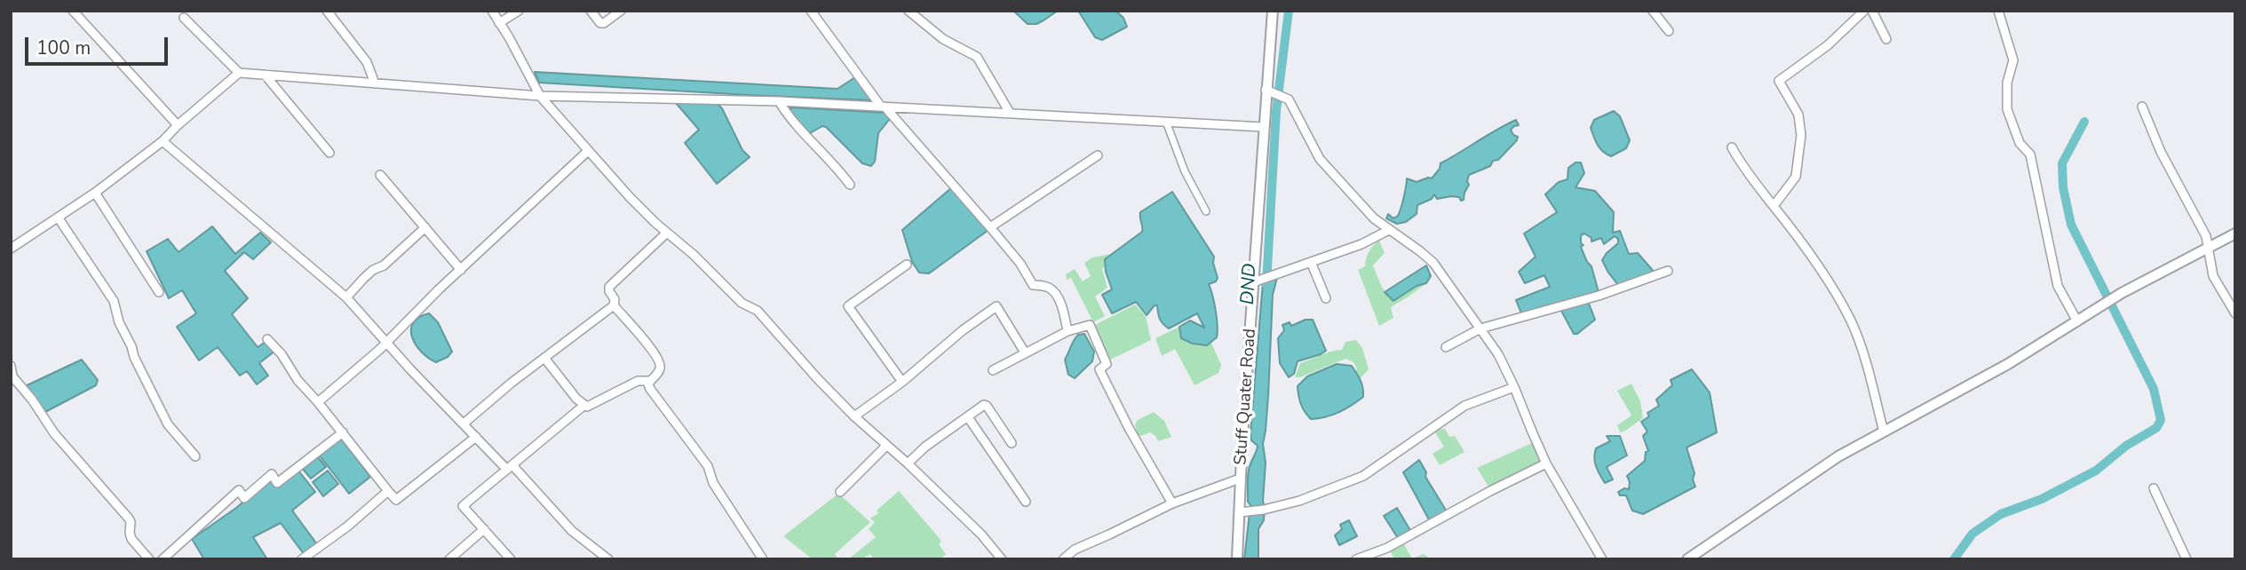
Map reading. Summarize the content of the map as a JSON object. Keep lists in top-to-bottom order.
{
  "streets": {
    "street": ["Stuff Quater Road"]
  },
  "water": ["DND"],
  "scale_bar": "100 m"
}
